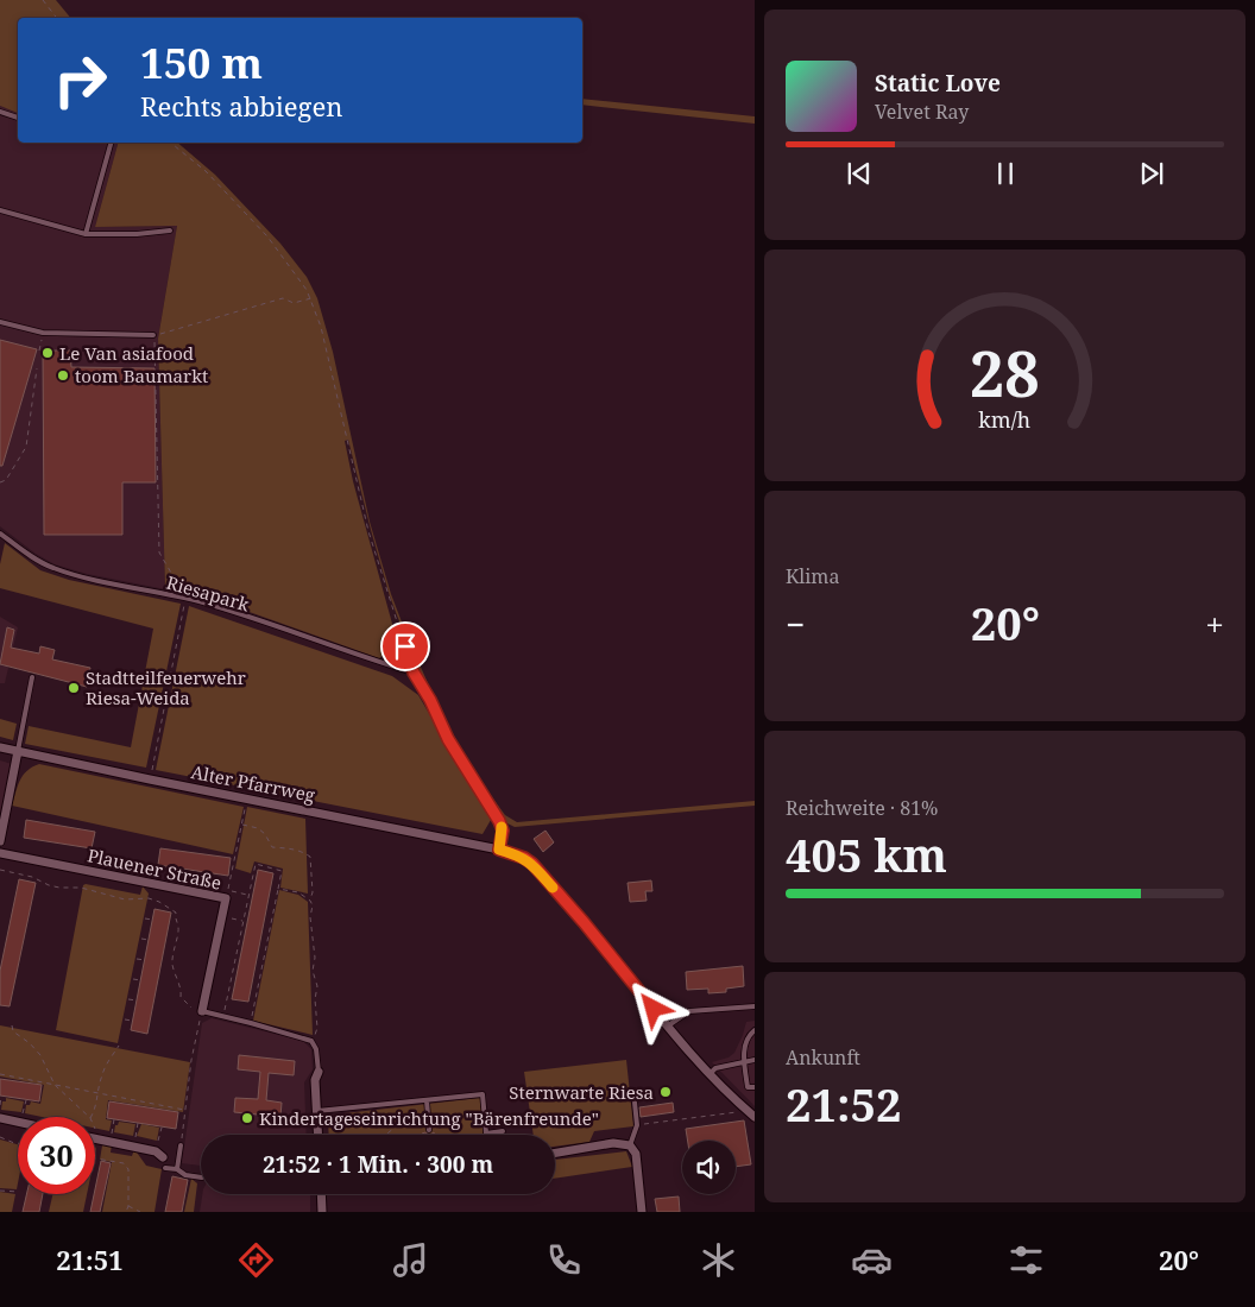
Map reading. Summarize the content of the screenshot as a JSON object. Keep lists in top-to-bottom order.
{
  "streets": {
    "street": ["Alter Pfarrweg", "Plauener Straße"],
    "lane": ["Riesapark"]
  },
  "places": [
    "Le Van asiafood",
    "toom Baumarkt",
    "Stadtteilfeuerwehr Riesa-Weida",
    "Sternwarte Riesa",
    "Kindertageseinrichtung \"Bärenfreunde\""
  ],
  "page": {
    "turn": ["150 m", "Rechts abbiegen"],
    "song": ["Static Love", "Velvet Ray"],
    "tile": [
      "Klima",
      ["Reichweite · 81%", "405 km"],
      ["Ankunft", "21:52"]
    ],
    "heat": ["−", "20°", "+"],
    "limit": "30",
    "trip": "21:52 · 1 Min. · 300 m",
    "tabs": ["21:51", "20°"],
    "gauge": ["28", "km/h"]
  }
}
